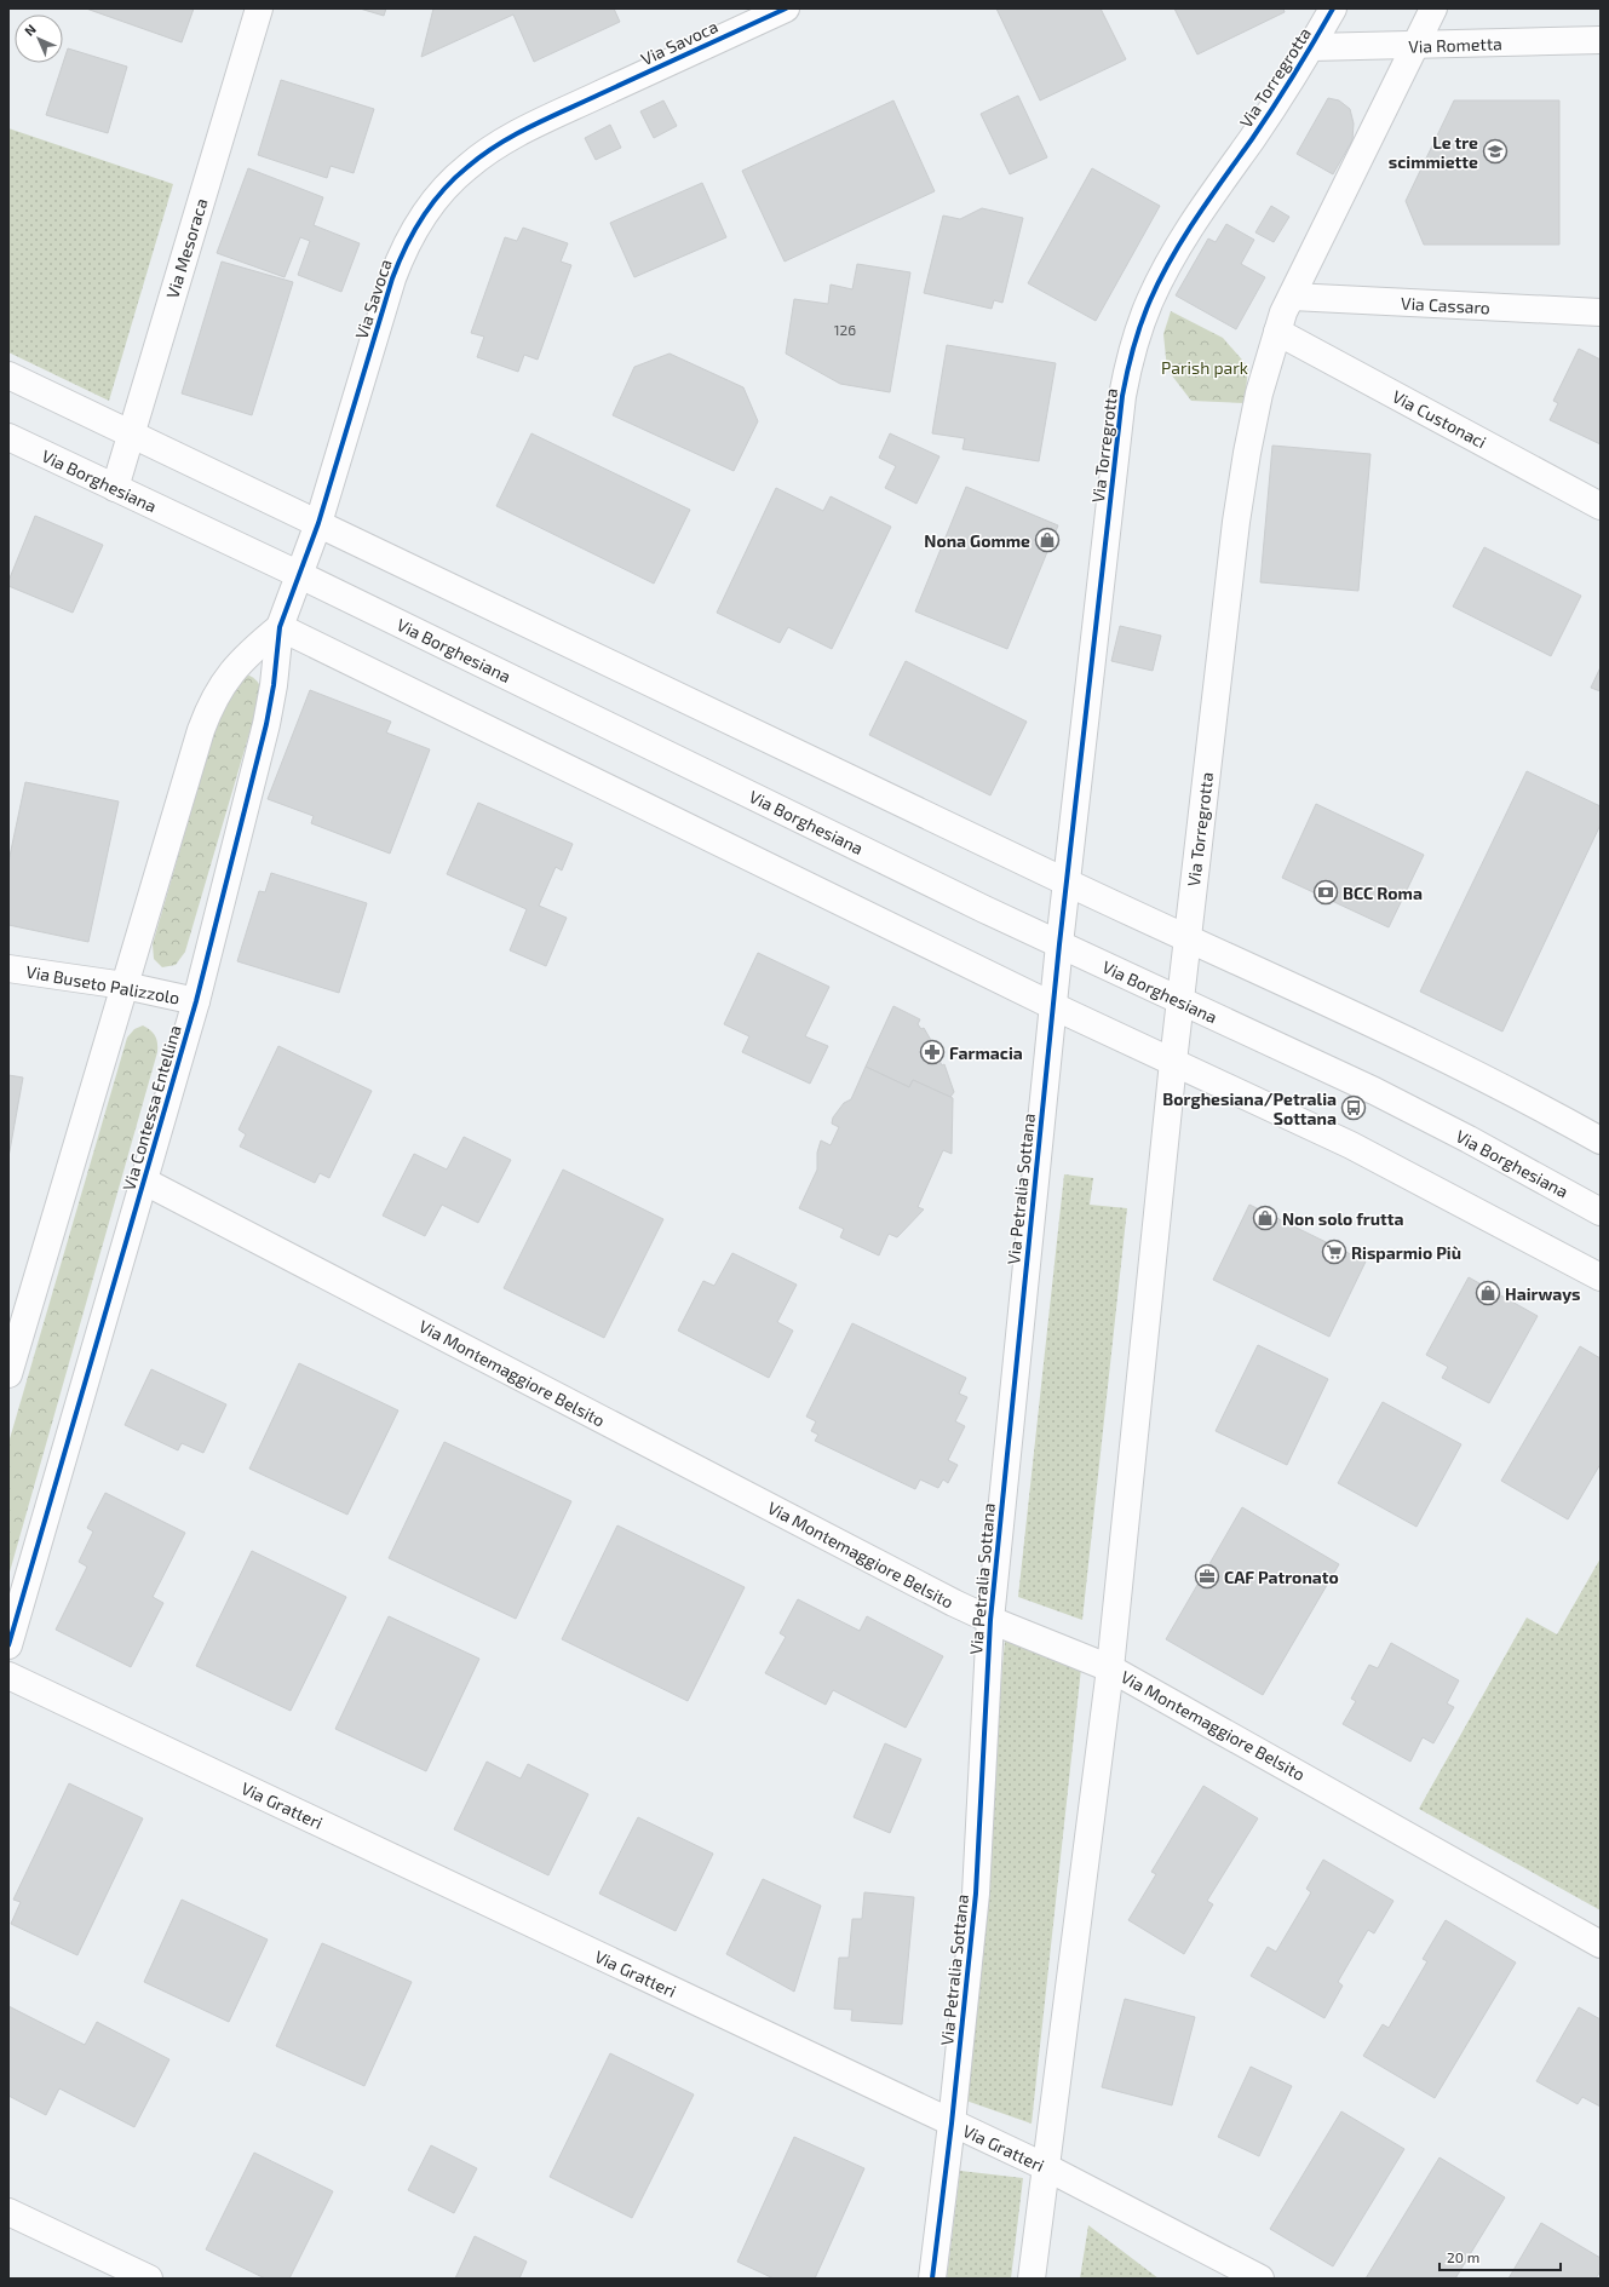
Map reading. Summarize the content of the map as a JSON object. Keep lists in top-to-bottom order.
{
  "streets": {
    "street": [
      "Via Savoca",
      "Via Rometta",
      "Via Torregrotta",
      "Via Mesoraca",
      "Via Cassaro",
      "Via Custonaci",
      "Via Borghesiana",
      "Via Buseto Palizzolo",
      "Via Contessa Entellina",
      "Via Petralia Sottana",
      "Via Montemaggiore Belsito",
      "Via Gratteri"
    ]
  },
  "crossings": [
    ["Via Savoca", "Via Borghesiana"],
    ["Via Savoca", "Via Contessa Entellina"],
    ["Via Rometta", "Via Torregrotta"],
    ["Via Torregrotta", "Via Cassaro"],
    ["Via Torregrotta", "Via Custonaci"],
    ["Via Torregrotta", "Via Petralia Sottana"],
    ["Via Mesoraca", "Via Borghesiana"],
    ["Via Borghesiana", "Via Contessa Entellina"],
    ["Via Borghesiana", "Via Petralia Sottana"],
    ["Via Buseto Palizzolo", "Via Contessa Entellina"],
    ["Via Contessa Entellina", "Via Montemaggiore Belsito"],
    ["Via Petralia Sottana", "Via Montemaggiore Belsito"],
    ["Via Petralia Sottana", "Via Gratteri"]
  ],
  "parks": ["Parish park"],
  "places": {
    "school or university": ["Le tre scimmiette"],
    "shop": ["Nona Gomme", "Non solo frutta", "Hairways"],
    "bank": ["BCC Roma"],
    "pharmacy": ["Farmacia"],
    "bus stop": ["Borghesiana/Petralia Sottana"],
    "supermarket": ["Risparmio Più"],
    "office": ["CAF Patronato"]
  },
  "house_numbers": ["126"],
  "scale_bar": "20 m",
  "north": "top left"
}
